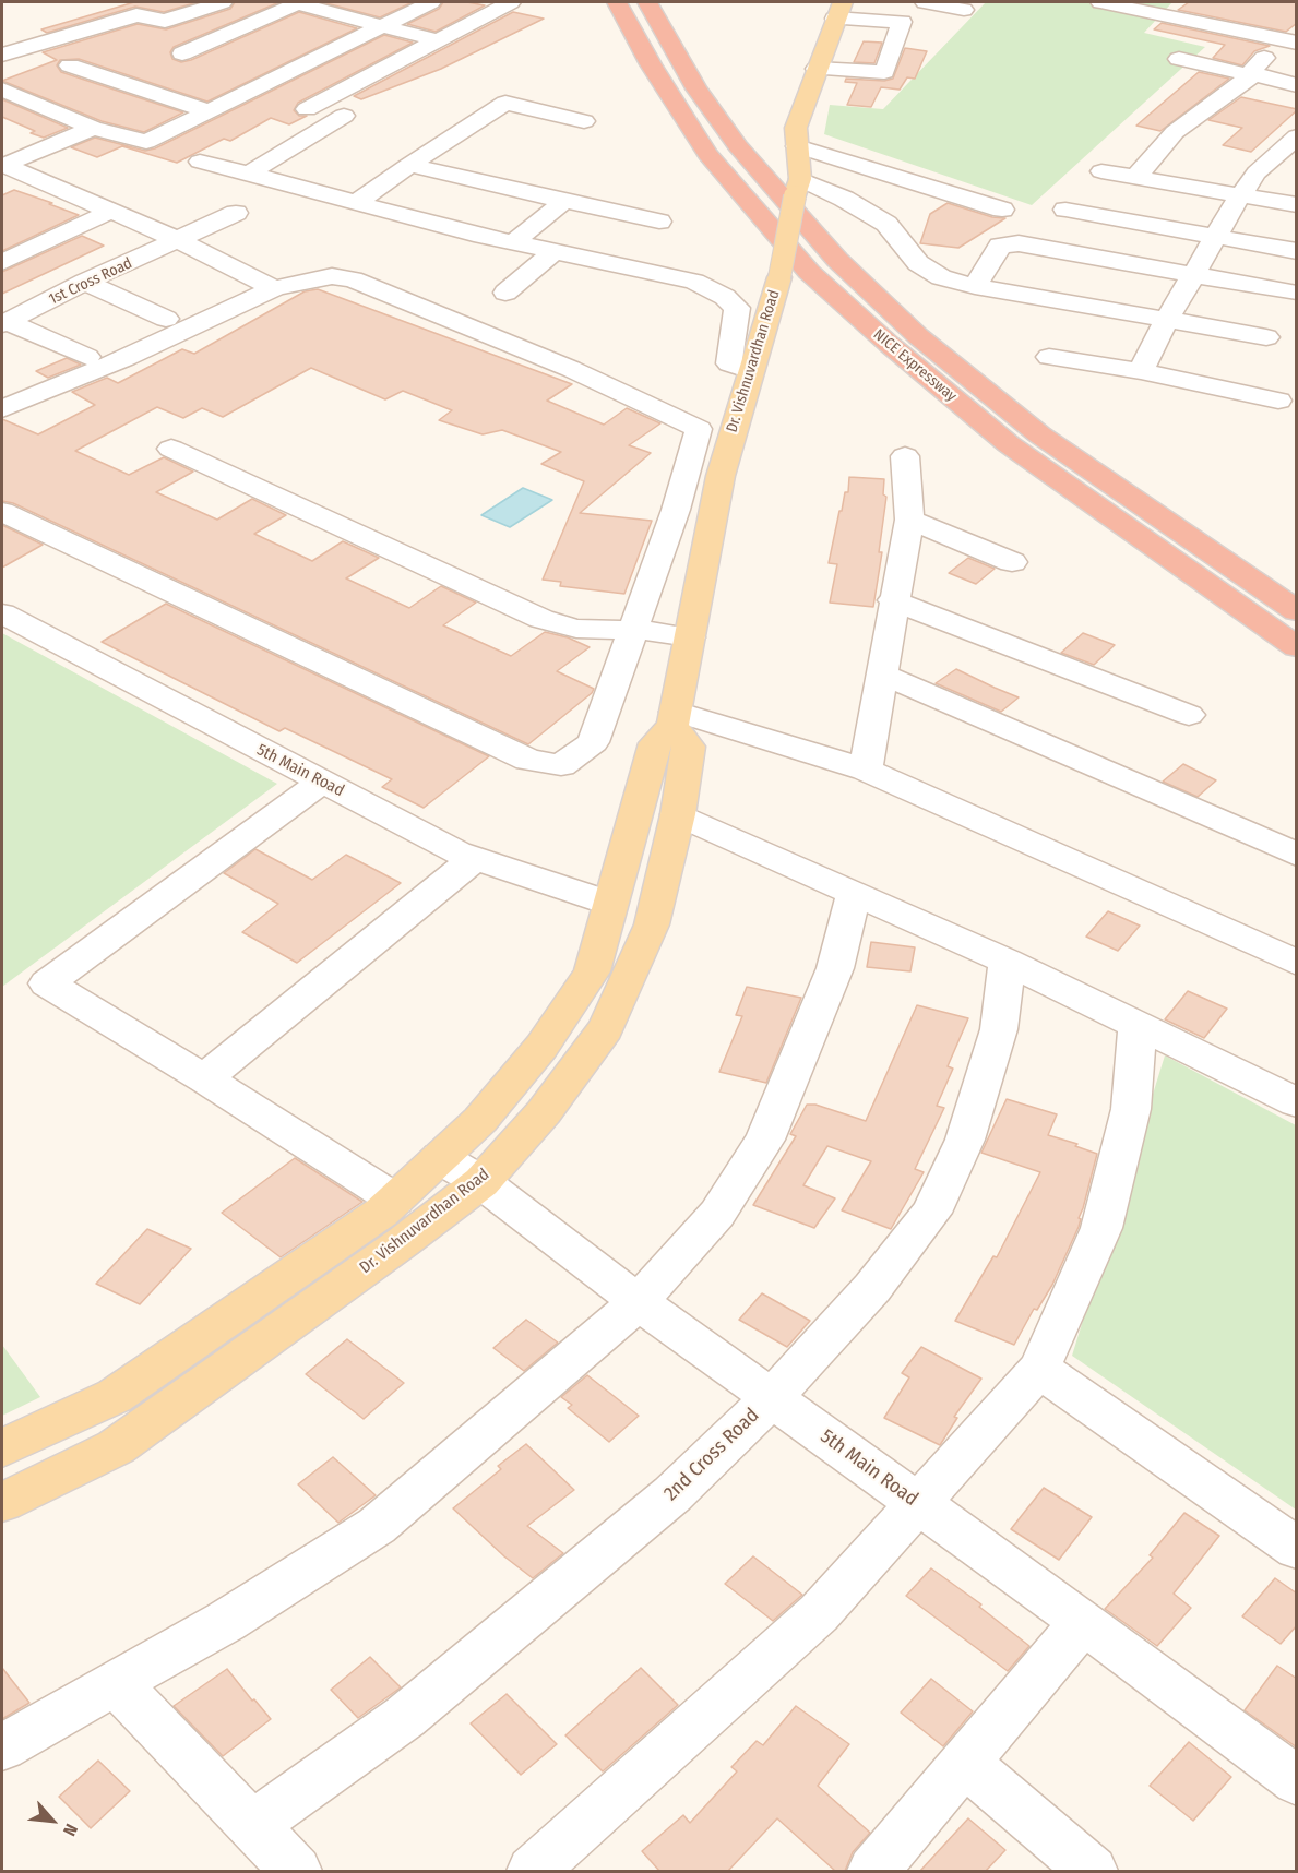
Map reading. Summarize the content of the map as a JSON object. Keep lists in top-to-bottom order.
{
  "streets": {
    "highway": ["NICE Expressway"],
    "main road": ["Dr. Vishnuvardhan Road"],
    "street": ["1st Cross Road", "5th Main Road", "2nd Cross Road"]
  },
  "crossings": [
    ["Dr. Vishnuvardhan Road", "5th Main Road"],
    ["5th Main Road", "2nd Cross Road"]
  ],
  "north": "bottom right"
}
